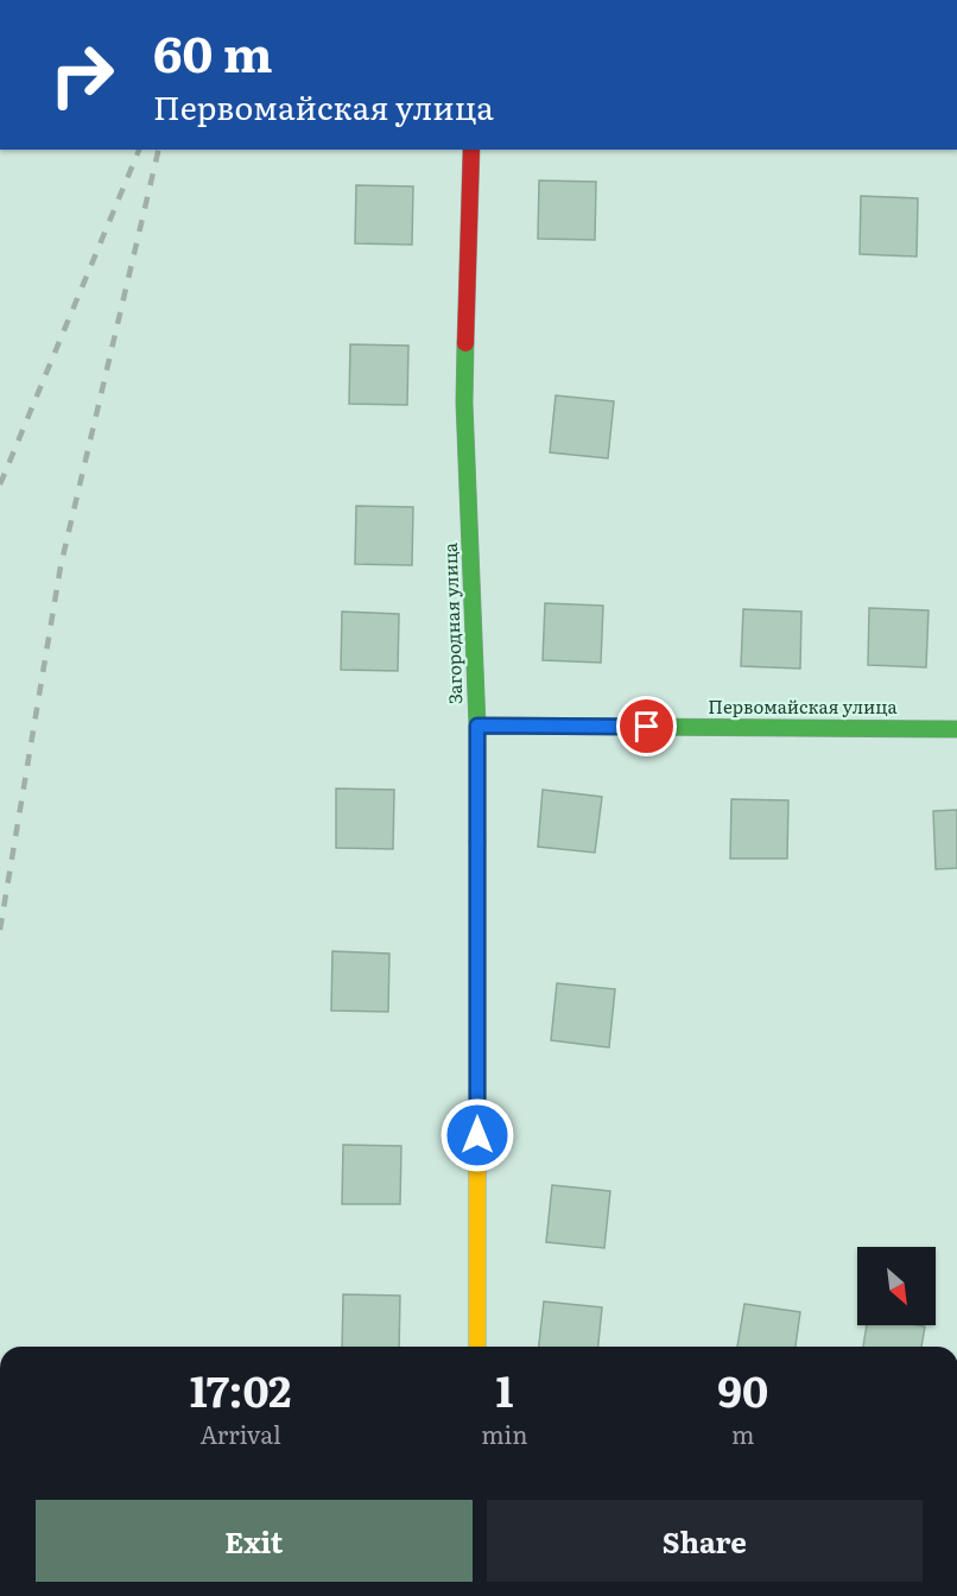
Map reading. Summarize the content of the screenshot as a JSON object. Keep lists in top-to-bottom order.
{
  "streets": {
    "main road": ["Загородная улица", "Первомайская улица"]
  },
  "crossings": [
    ["Загородная улица", "Первомайская улица"]
  ],
  "north": "bottom right",
  "page": {
    "turn": ["60 m", "Первомайская улица"],
    "eta": [
      "17:02",
      "Arrival",
      "1",
      "min",
      "90",
      "m"
    ],
    "buttons": ["Exit", "Share"]
  }
}
